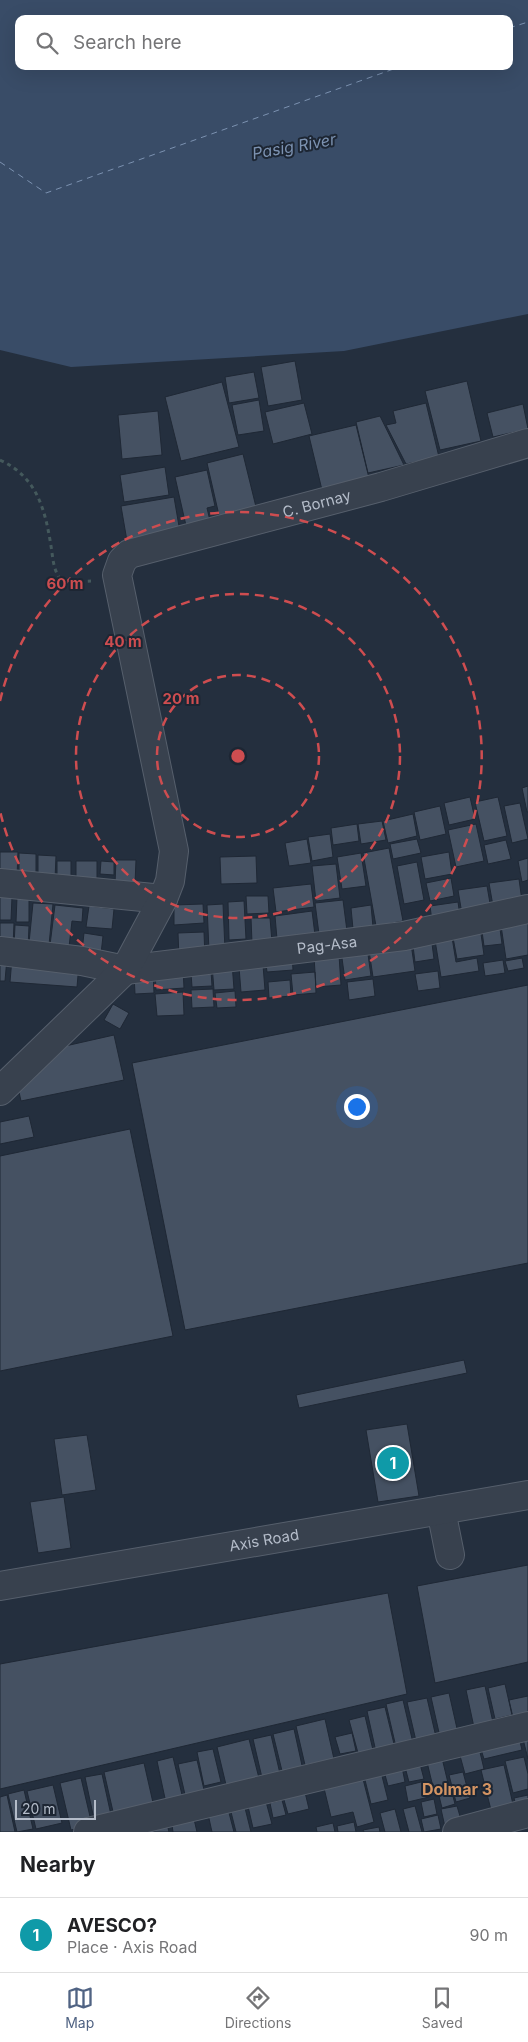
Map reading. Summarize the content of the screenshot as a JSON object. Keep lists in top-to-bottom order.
{
  "streets": {
    "street": ["C. Bornay", "Pag-Asa", "Axis Road"]
  },
  "districts": ["Dolmar 3"],
  "water": ["Pasig River"],
  "scale_bar": "20 m",
  "page": {
    "search": "Search here",
    "pins": "1",
    "scale": "20 m",
    "heading": "Nearby",
    "list": [
      {
        "mark": "1",
        "name": "AVESCO?",
        "note": "Place · Axis Road",
        "value": "90 m"
      }
    ],
    "nav": ["Map", "Directions", "Saved"]
  },
  "rings": ["60 m", "40 m", "20 m"]
}
